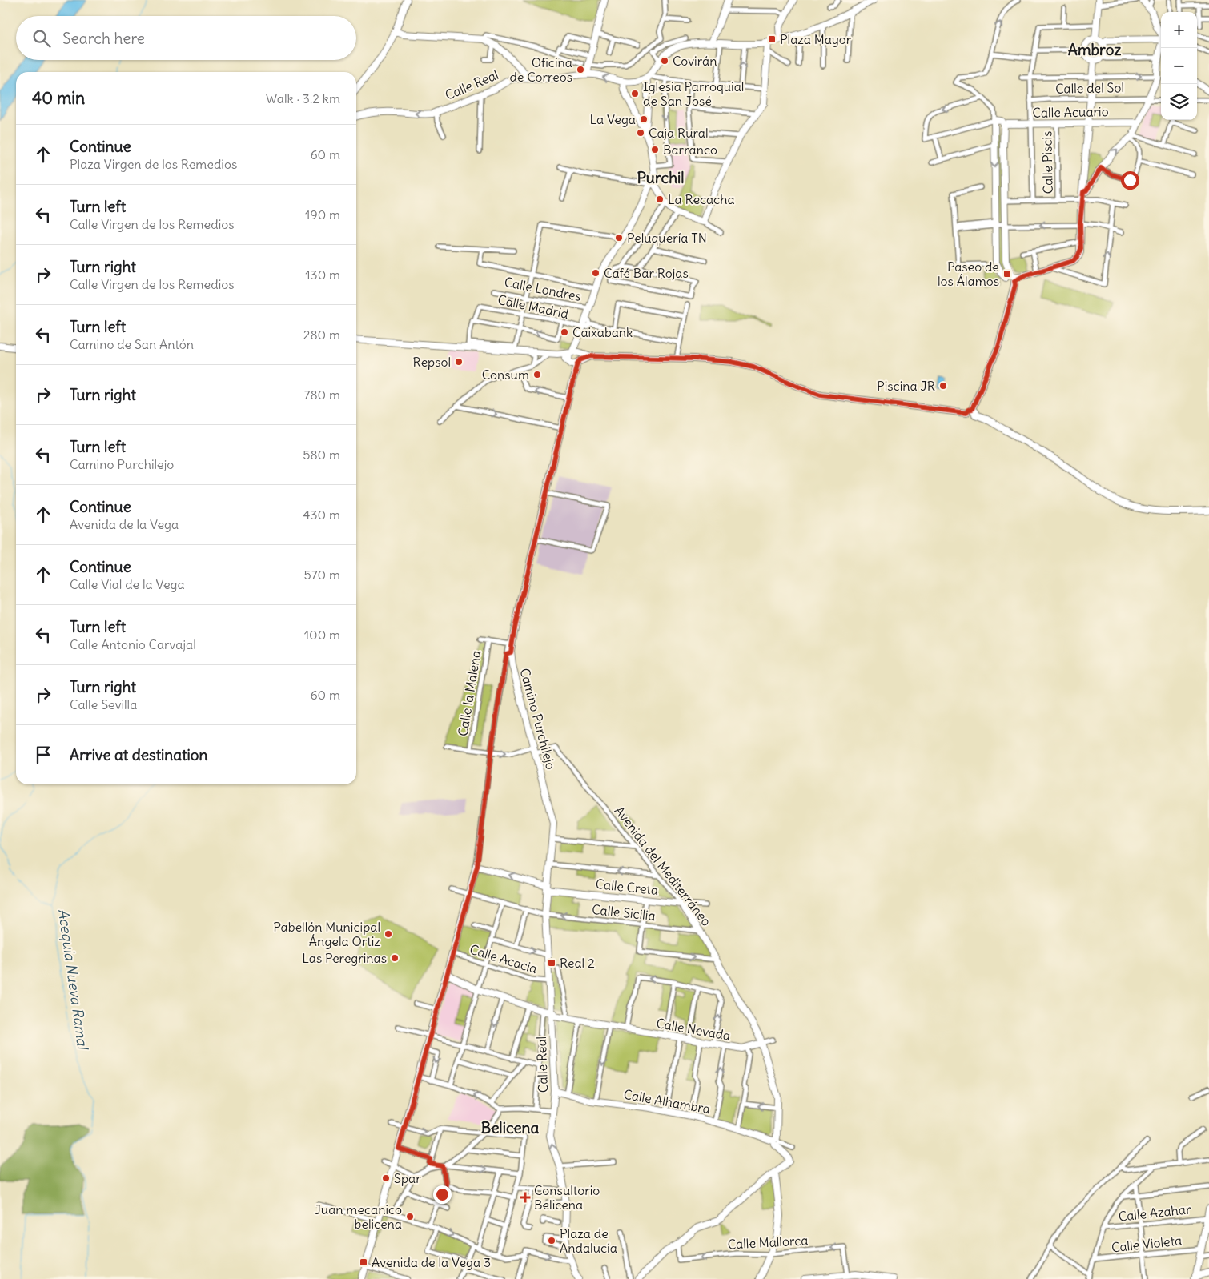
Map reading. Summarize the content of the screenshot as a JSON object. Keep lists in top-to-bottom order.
{
  "streets": {
    "street": [
      "Calle Real",
      "Calle del Sol",
      "Calle Acuario",
      "Calle Piscis",
      "Calle Londres",
      "Calle Madrid",
      "Calle la Malena",
      "Camino Purchilejo",
      "Avenida del Mediterráneo",
      "Calle Creta",
      "Calle Sicilia",
      "Calle Acacia",
      "Calle Nevada",
      "Calle Alhambra",
      "Calle Azahar",
      "Calle Mallorca",
      "Calle Violeta"
    ]
  },
  "crossings": [
    ["Calle Real", "Camino Purchilejo"],
    ["Calle Real", "Calle Alhambra"],
    ["Calle Acuario", "Calle Piscis"],
    ["Calle Madrid", "Camino Purchilejo"],
    ["Calle la Malena", "Camino Purchilejo"],
    ["Camino Purchilejo", "Avenida del Mediterráneo"],
    ["Camino Purchilejo", "Calle Creta"],
    ["Camino Purchilejo", "Calle Sicilia"],
    ["Camino Purchilejo", "Calle Acacia"],
    ["Avenida del Mediterráneo", "Calle Creta"],
    ["Avenida del Mediterráneo", "Calle Sicilia"],
    ["Avenida del Mediterráneo", "Calle Nevada"],
    ["Avenida del Mediterráneo", "Calle Alhambra"]
  ],
  "one_way": ["Calle Sicilia", "Calle Mallorca"],
  "districts": ["Ambroz", "Purchil", "Belicena"],
  "water": ["Acequia Nueva Ramal"],
  "places": {
    "transit": [
      "Plaza Mayor",
      "Paseo de los Álamos",
      "Real 2",
      "Avenida de la Vega 3"
    ],
    "other": [
      "Covirán",
      "Oficina de Correos",
      "Iglesia Parroquial de San José",
      "La Vega",
      "Caja Rural",
      "Barranco",
      "La Recacha",
      "Peluquería TN",
      "Café Bar Rojas",
      "Caixabank",
      "Repsol",
      "Consum",
      "Piscina JR",
      "Pabellón Municipal Ángela Ortiz",
      "Las Peregrinas",
      "Spar",
      "Juan mecanico belicena",
      "Plaza de Andalucía"
    ],
    "health": ["Consultorio Belicena"]
  },
  "page": {
    "map_buttons": ["+", "−"],
    "search": "Search here",
    "heading": ["40 min", "Walk · 3.2 km"],
    "list": [
      ["Continue", "Plaza Virgen de los Remedios", "60 m"],
      ["Turn left", "Calle Virgen de los Remedios", "190 m"],
      ["Turn right", "Calle Virgen de los Remedios", "130 m"],
      ["Turn left", "Camino de San Antón", "280 m"],
      ["Turn right", "780 m"],
      ["Turn left", "Camino Purchilejo", "580 m"],
      ["Continue", "Avenida de la Vega", "430 m"],
      ["Continue", "Calle Vial de la Vega", "570 m"],
      ["Turn left", "Calle Antonio Carvajal", "100 m"],
      ["Turn right", "Calle Sevilla", "60 m"],
      "Arrive at destination"
    ]
  }
}
